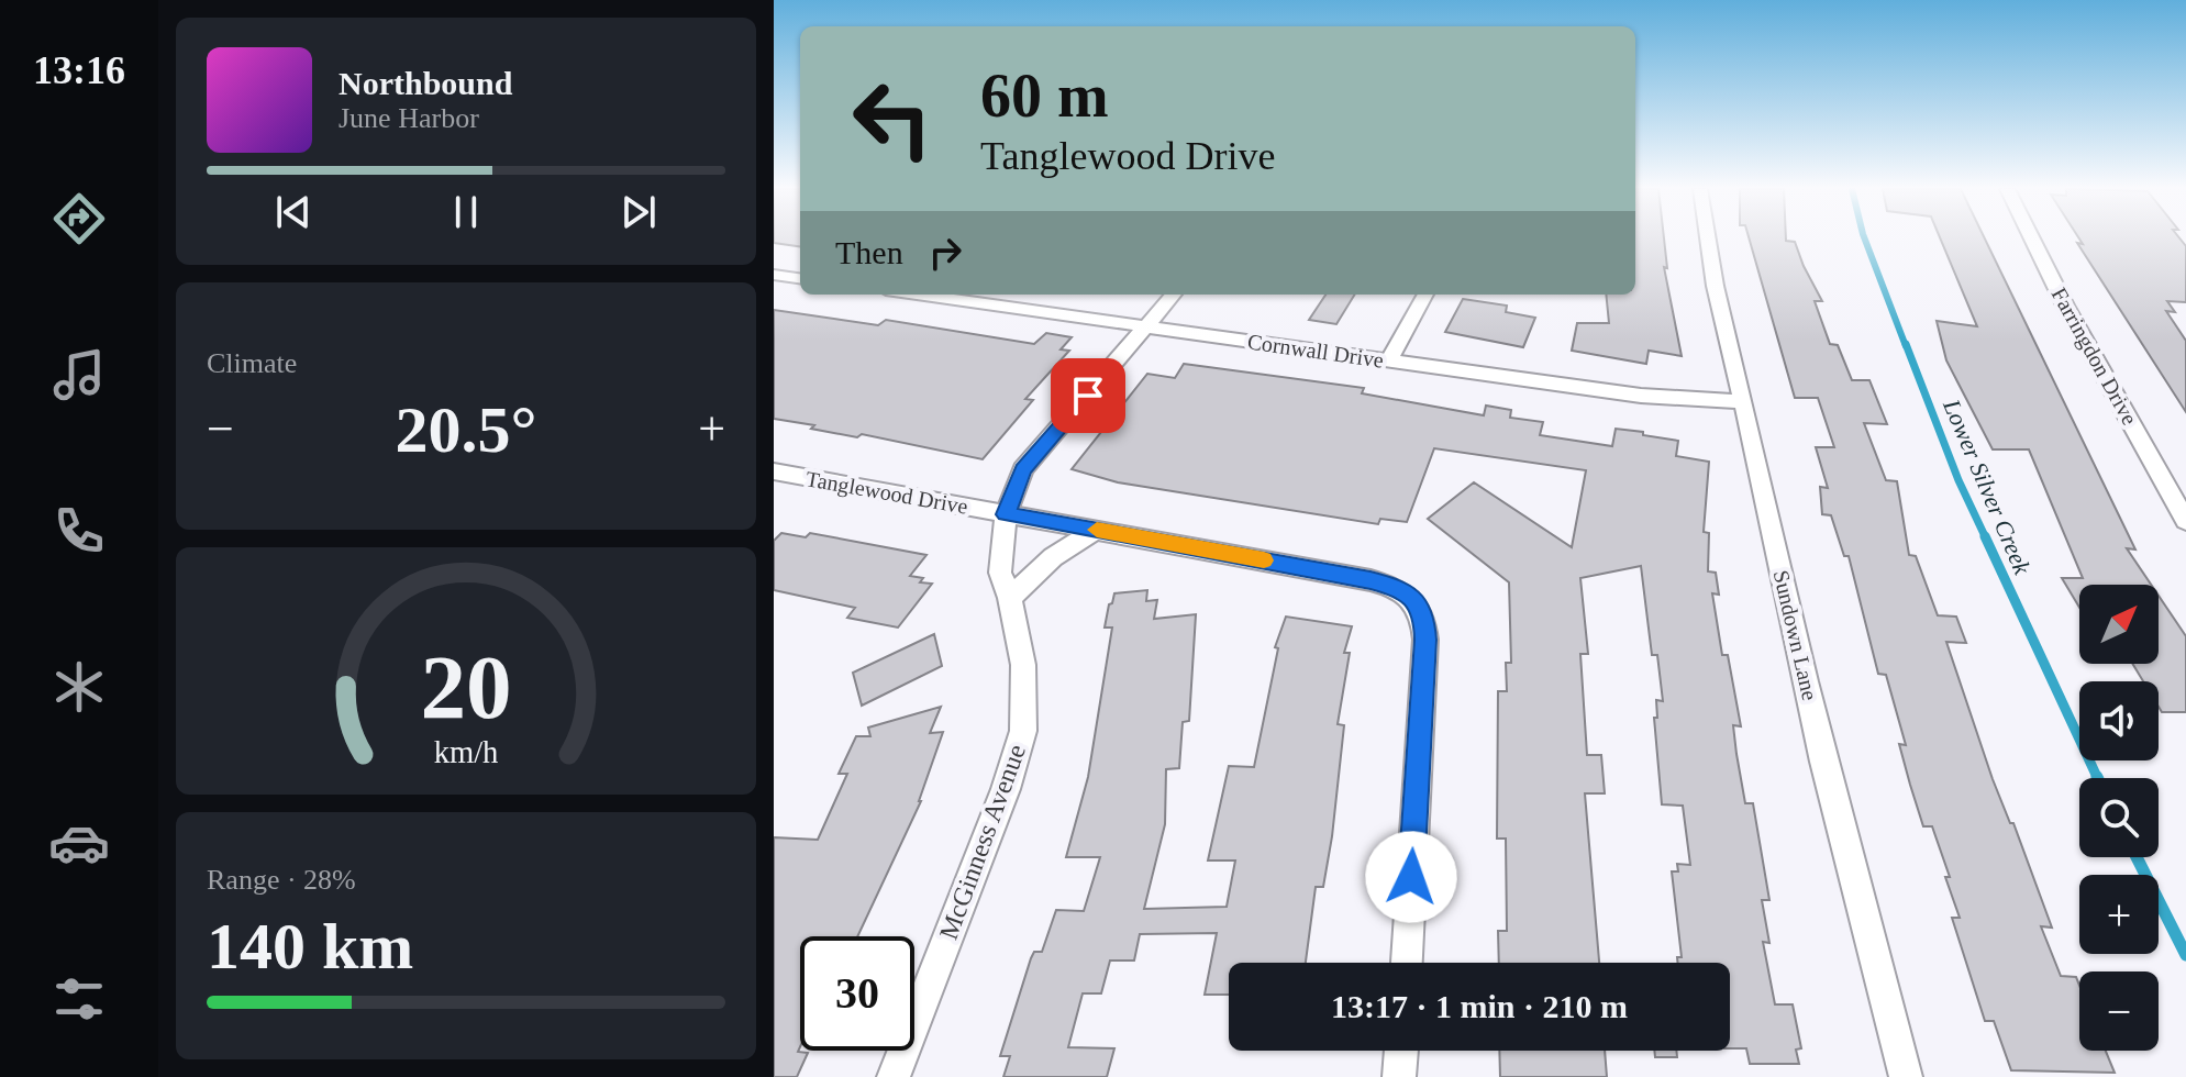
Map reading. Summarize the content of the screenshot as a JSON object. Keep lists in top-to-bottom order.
{
  "streets": {
    "street": [
      "Cornwall Drive",
      "Farringdon Drive",
      "Tanglewood Drive",
      "Sundown Lane",
      "McGinness Avenue"
    ]
  },
  "crossings": [
    ["Cornwall Drive", "Sundown Lane"],
    ["Cornwall Drive", "McGinness Avenue"],
    ["Tanglewood Drive", "McGinness Avenue"]
  ],
  "water": ["Lower Silver Creek"],
  "north": "top right",
  "page": {
    "tabs": "13:16",
    "turn": ["60 m", "Tanglewood Drive"],
    "song": ["Northbound", "June Harbor"],
    "then": "Then",
    "tile": [
      "Climate",
      ["Range · 28%", "140 km"]
    ],
    "heat": ["−", "20.5°", "+"],
    "map_buttons": ["+", "−"],
    "limit": "30",
    "trip": "13:17 · 1 min · 210 m",
    "gauge": ["20", "km/h"]
  }
}
